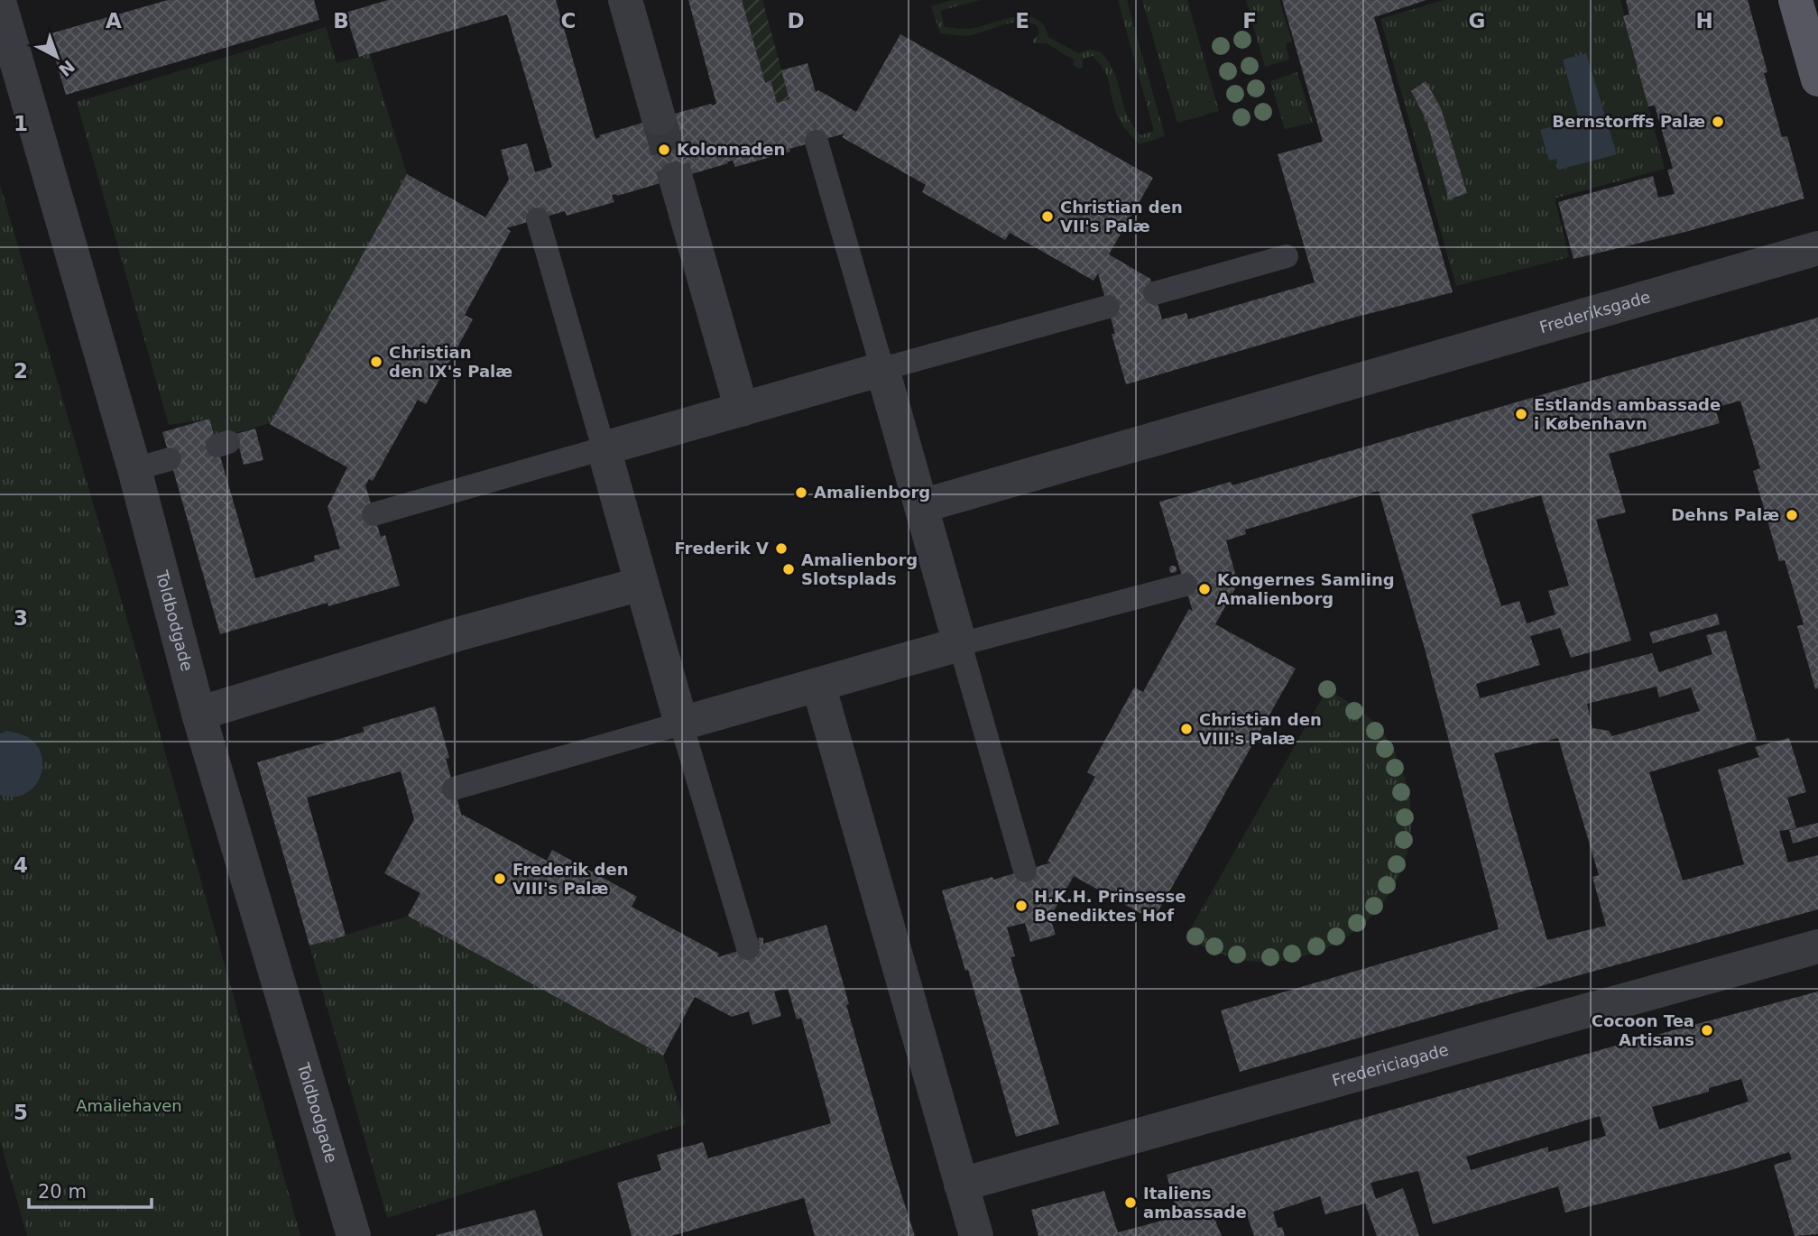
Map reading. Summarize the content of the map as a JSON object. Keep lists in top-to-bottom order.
{
  "streets": {
    "street": ["Frederiksgade", "Toldbodgade", "Fredericiagade"]
  },
  "parks": ["Amaliehaven"],
  "places": [
    "Bernstorffs Palæ",
    "Kolonnaden",
    "Christian den VII's Palæ",
    "Christian den IX's Palæ",
    "Estlands ambassade i København",
    "Amalienborg",
    "Dehns Palæ",
    "Frederik V",
    "Amalienborg Slotsplads",
    "Kongernes Samling Amalienborg",
    "Christian den VIII's Palæ",
    "Frederik den VIII's Palæ",
    "H.K.H. Prinsesse Benediktes Hof",
    "Cocoon Tea Artisans",
    "Italiens ambassade"
  ],
  "scale_bar": "20 m",
  "north": "bottom right",
  "grid": {
    "columns": [
      "A",
      "B",
      "C",
      "D",
      "E",
      "F",
      "G",
      "H"
    ],
    "rows": [
      "1",
      "2",
      "3",
      "4",
      "5"
    ]
  }
}
